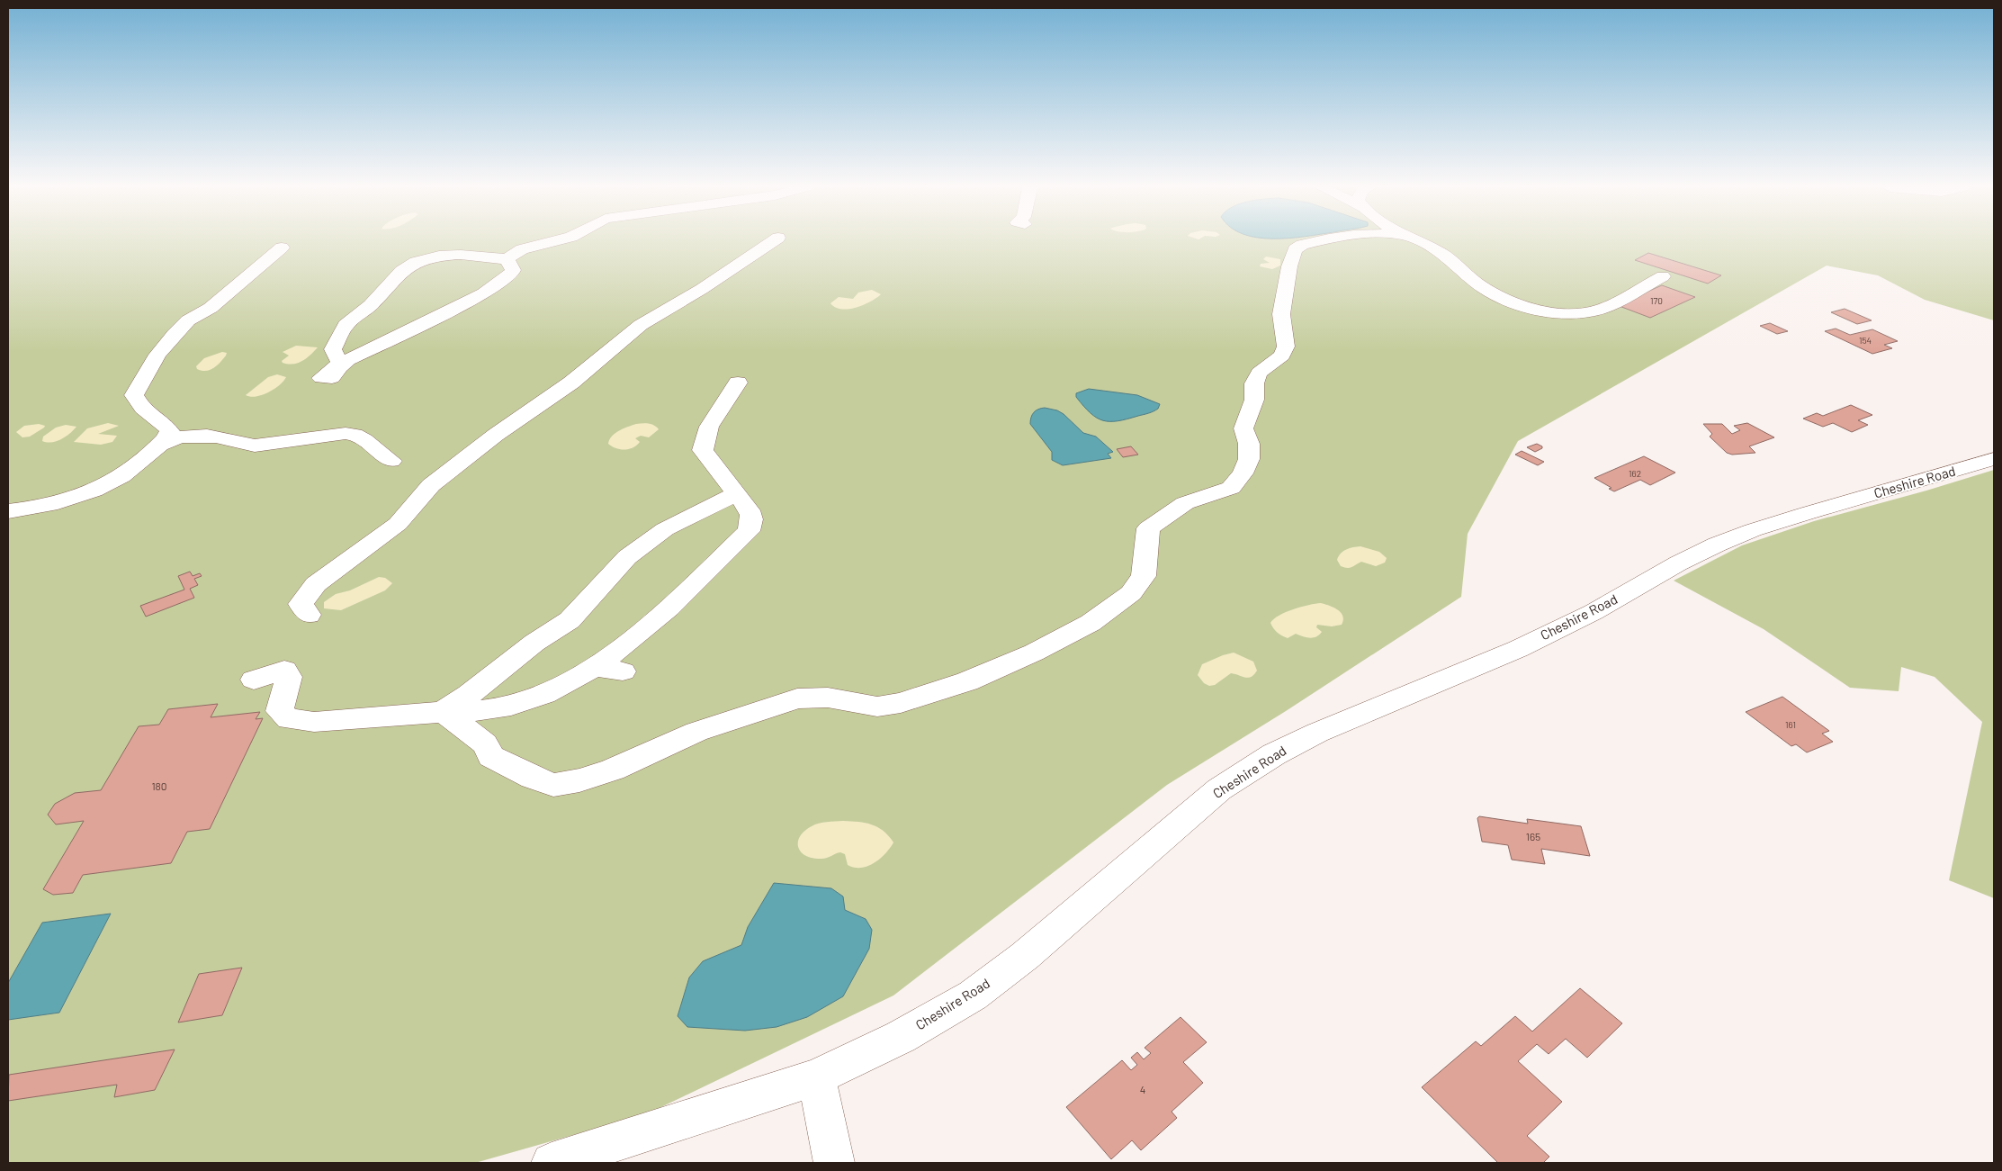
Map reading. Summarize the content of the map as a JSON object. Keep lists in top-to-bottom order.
{
  "streets": {
    "street": ["Cheshire Road"]
  },
  "house_numbers": [
    "170",
    "154",
    "162",
    "161",
    "180",
    "165",
    "4"
  ]
}
